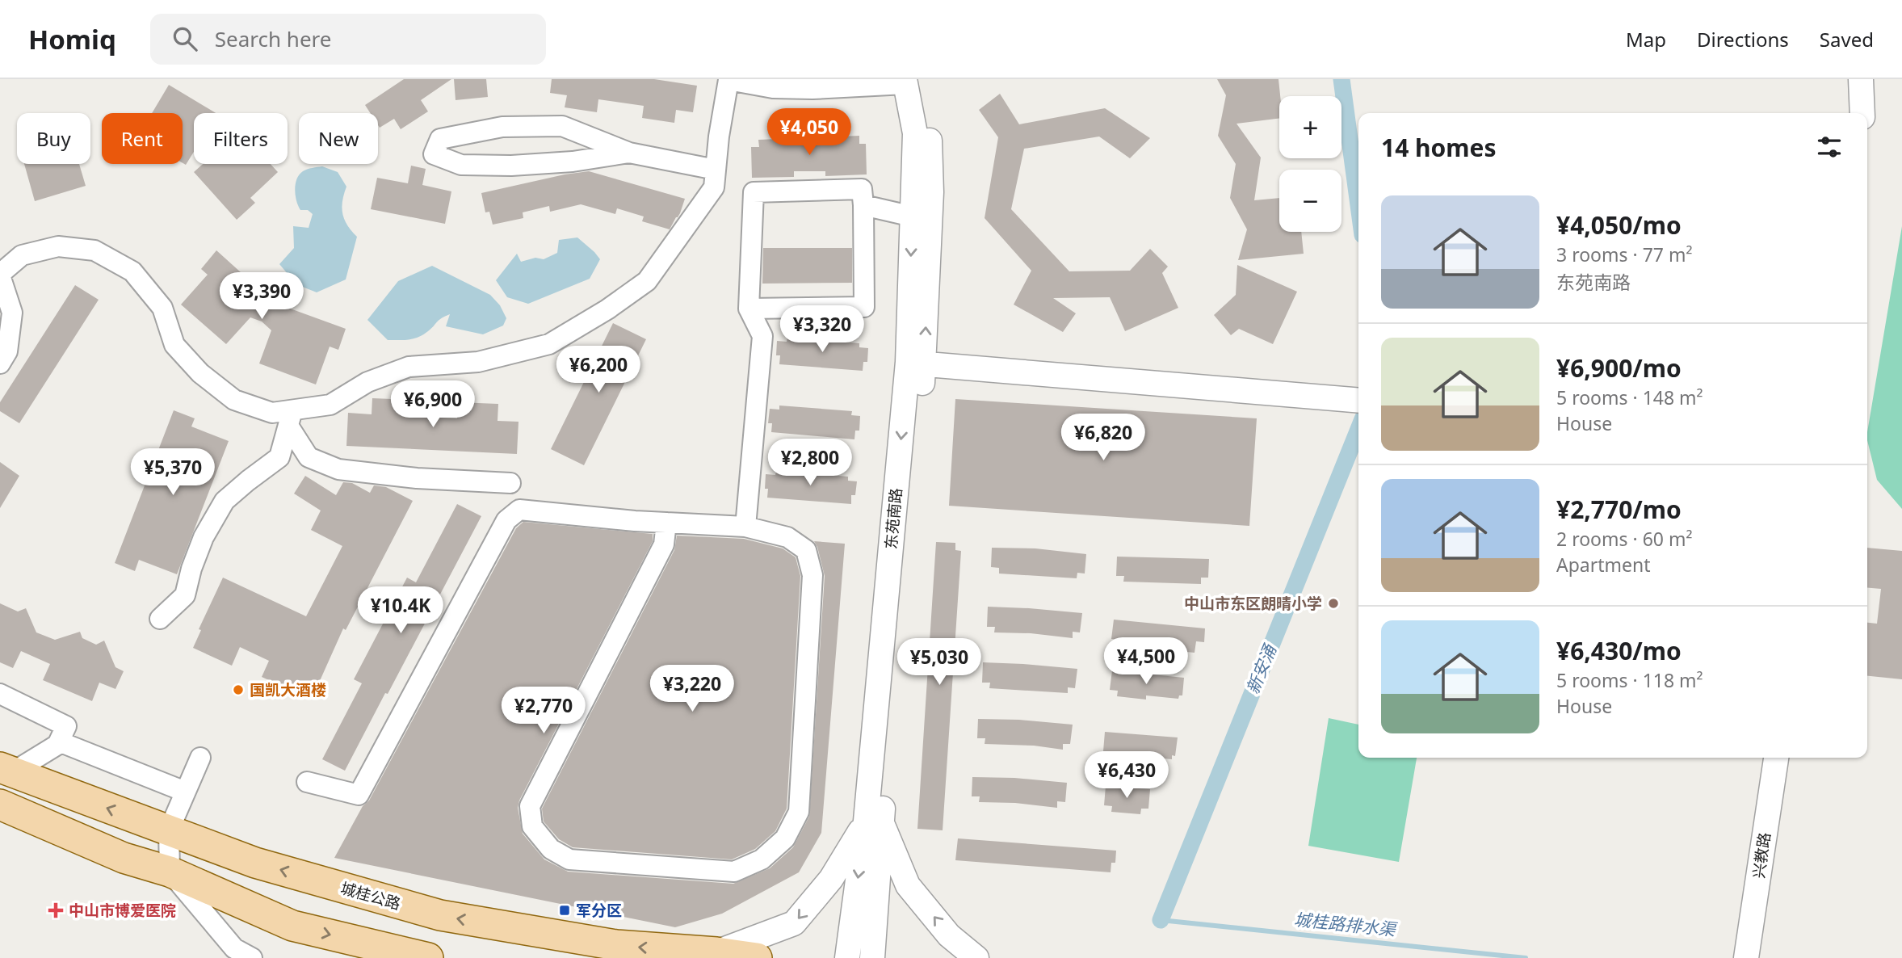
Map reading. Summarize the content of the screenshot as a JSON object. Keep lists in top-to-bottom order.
{
  "streets": {
    "main road": ["城桂公路"],
    "street": ["东苑南路", "兴教路"]
  },
  "water": ["新安涌", "城桂路排水渠"],
  "places": {
    "other": ["中山市东区朗晴小学", "国凯大酒楼"],
    "health": ["中山市博爱医院"],
    "transit": ["军分区"]
  },
  "page": {
    "header": "Homiq",
    "search": "Search here",
    "nav": ["Map", "Directions", "Saved"],
    "map_buttons": ["+", "−"],
    "price": [
      "¥4,050",
      "¥3,390",
      "¥3,320",
      "¥6,200",
      "¥6,900",
      "¥6,820",
      "¥2,800",
      "¥5,370",
      "¥10.4K",
      "¥4,500",
      "¥5,030",
      "¥3,220",
      "¥2,770",
      "¥6,430"
    ],
    "chip": [
      "Buy",
      "Rent",
      "Filters",
      "New"
    ],
    "heading": "14 homes",
    "list": [
      {
        "name": "¥4,050/mo",
        "note": "3 rooms · 77 m² · 东苑南路"
      },
      {
        "name": "¥6,900/mo",
        "note": "5 rooms · 148 m² · House"
      },
      {
        "name": "¥2,770/mo",
        "note": "2 rooms · 60 m² · Apartment"
      },
      {
        "name": "¥6,430/mo",
        "note": "5 rooms · 118 m² · House"
      }
    ]
  }
}
